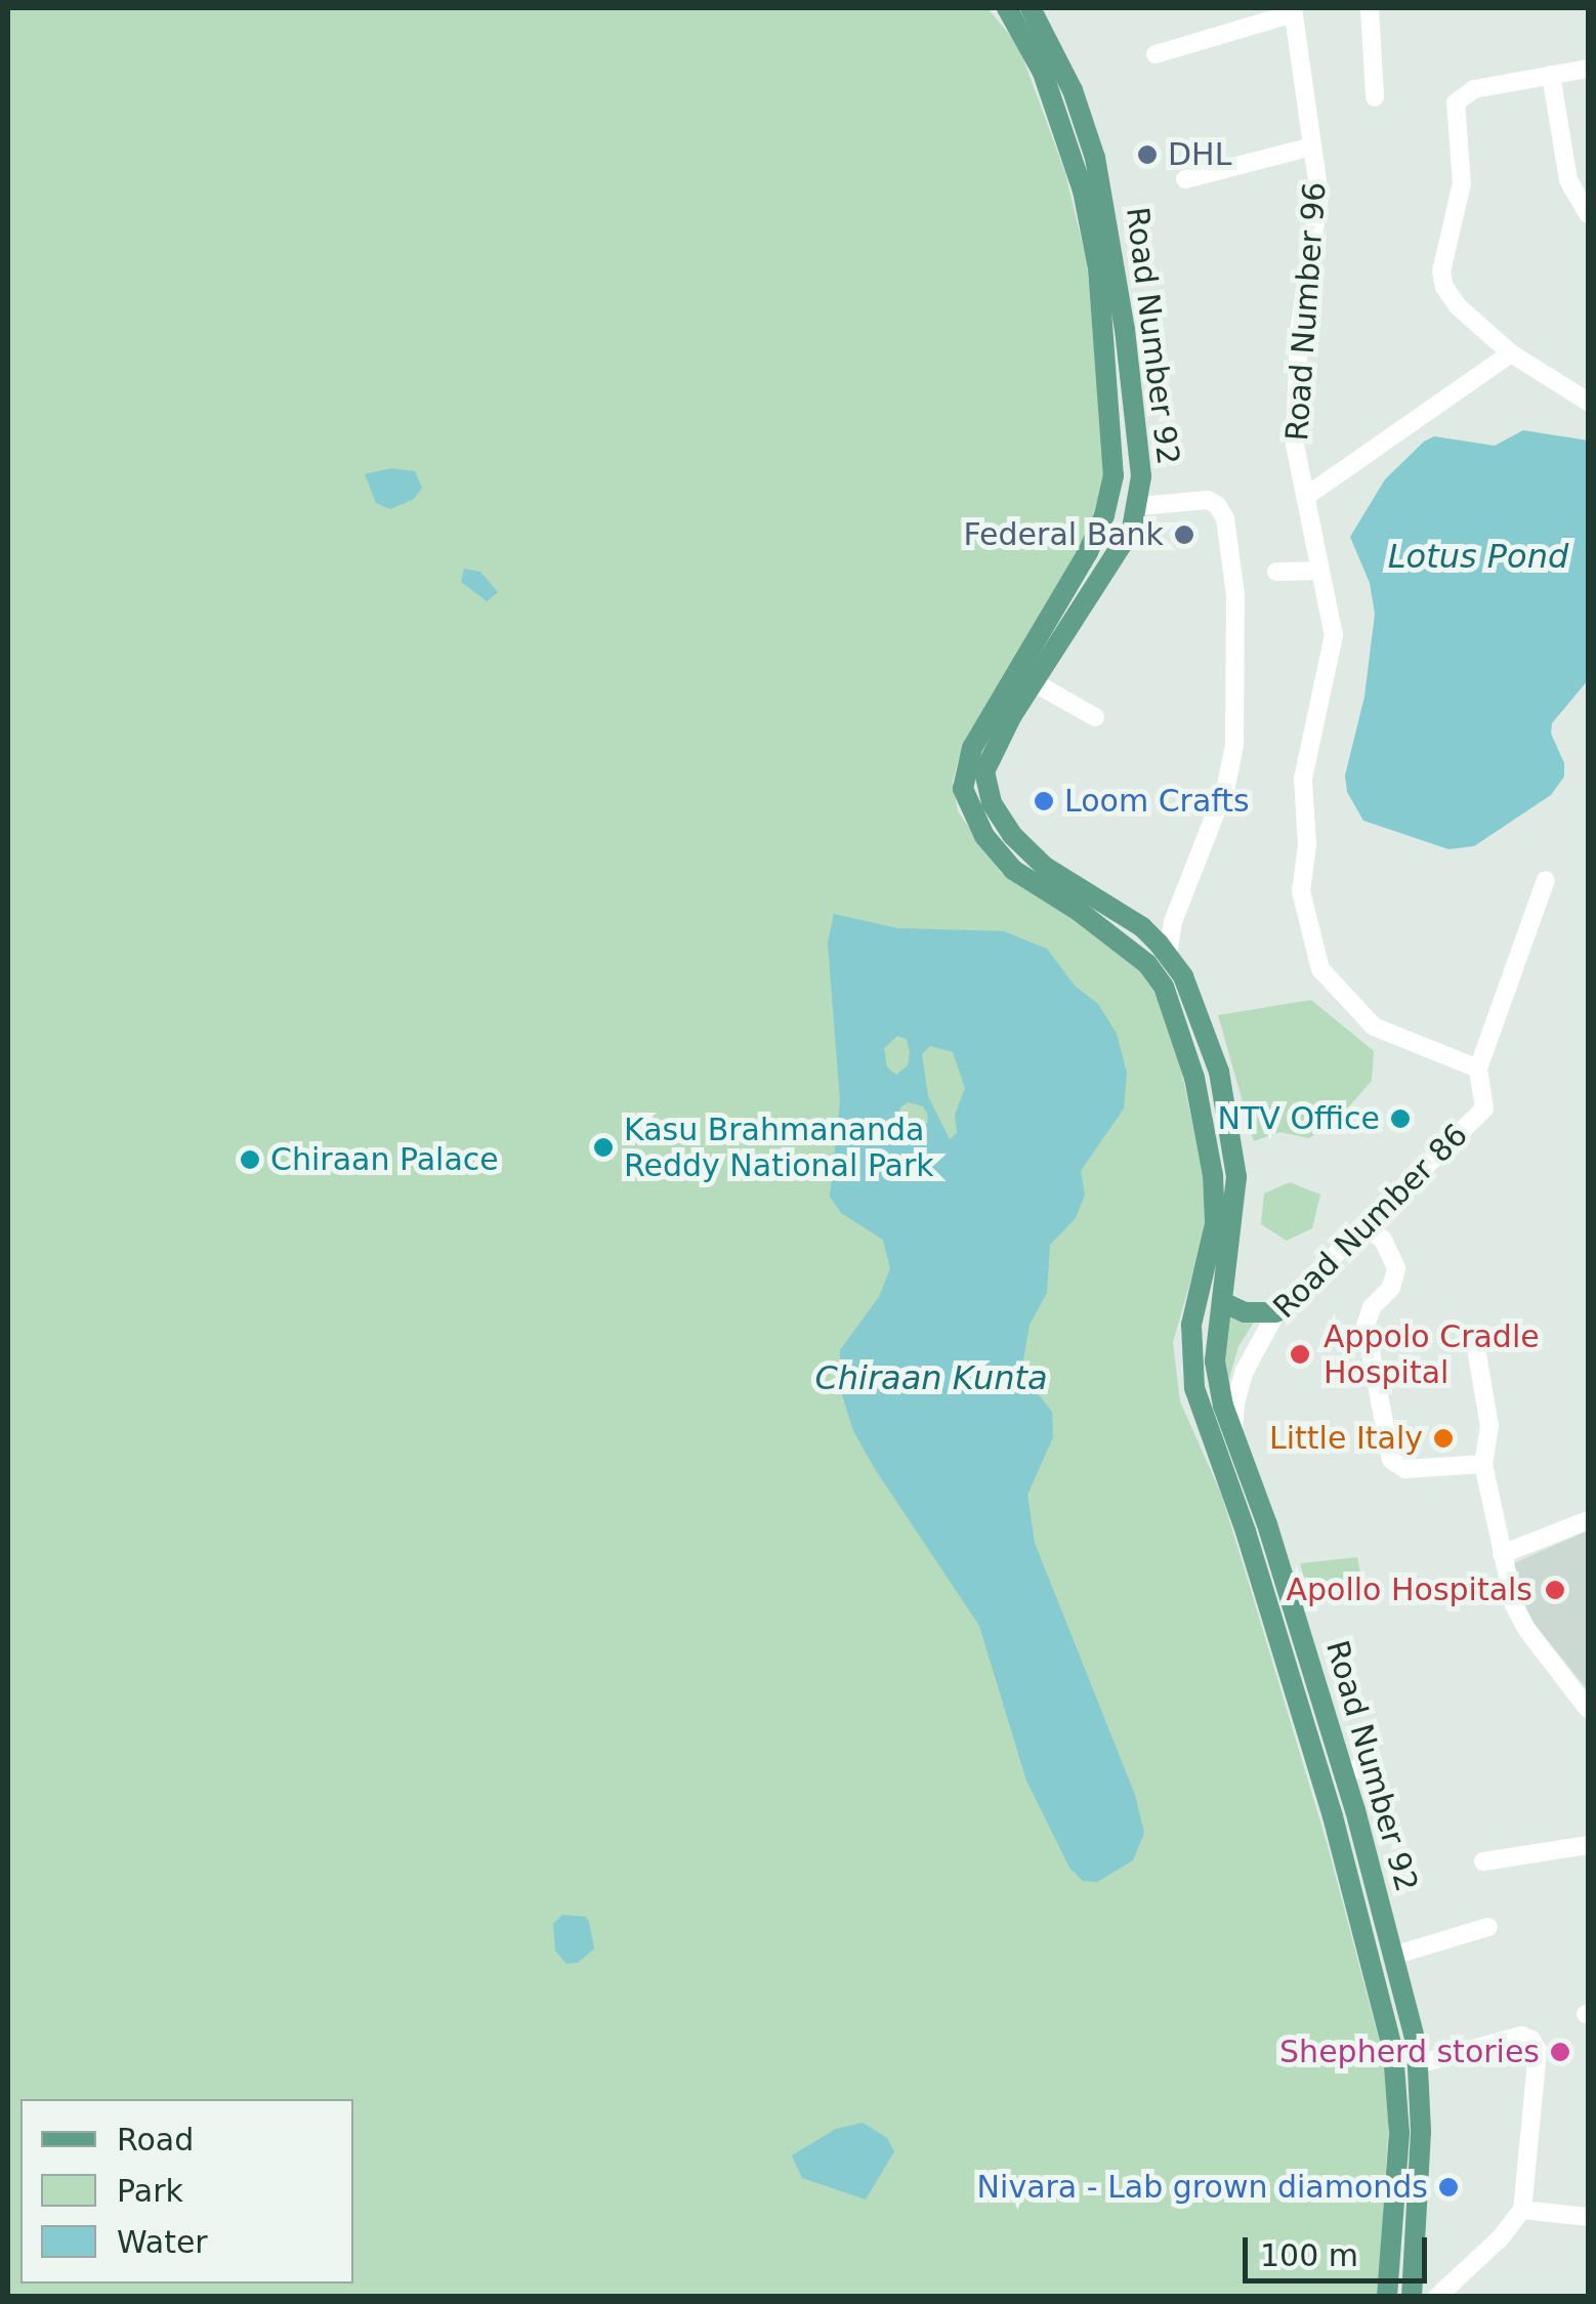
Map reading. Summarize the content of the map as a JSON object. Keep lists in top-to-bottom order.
{
  "streets": {
    "main road": ["Road Number 92"],
    "street": ["Road Number 96", "Road Number 86"]
  },
  "crossings": [
    ["Road Number 96", "Road Number 86"],
    ["Road Number 92", "Road Number 86"]
  ],
  "water": ["Lotus Pond", "Chiraan Kunta"],
  "places": [
    "DHL",
    "Federal Bank",
    "Loom Crafts",
    "NTV Office",
    "Kasu Brahmananda Reddy National Park",
    "Chiraan Palace",
    "Appolo Cradle Hospital",
    "Little Italy",
    "Apollo Hospitals",
    "Shepherd stories",
    "Nivara - Lab grown diamonds"
  ],
  "legend": ["Road", "Park", "Water"],
  "scale_bar": "100 m"
}
